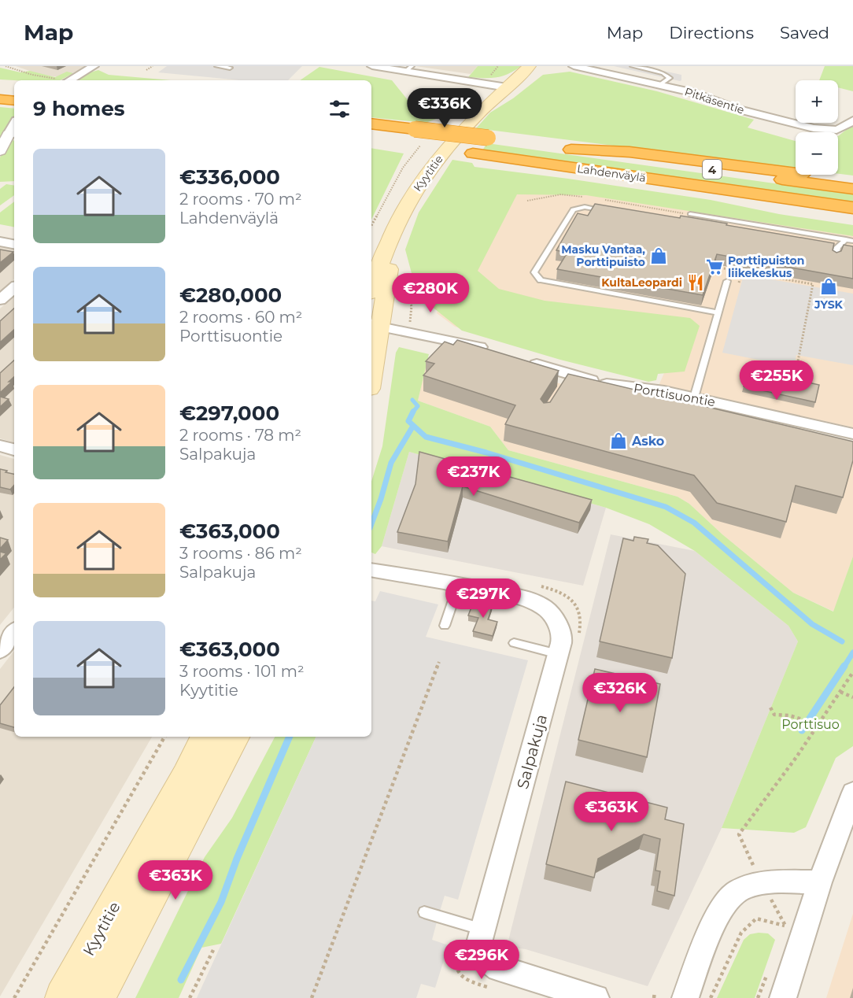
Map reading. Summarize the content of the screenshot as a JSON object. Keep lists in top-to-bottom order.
{
  "streets": {
    "highway": ["4", "Lahdenväylä"],
    "main road": ["Kyytitie"],
    "street": ["Pitkäsentie", "Porttisuontie", "Salpakuja"]
  },
  "parks": ["Porttisuo"],
  "places": {
    "shop": ["Masku Vantaa, Porttipuisto", "JYSK", "Asko"],
    "supermarket": ["Porttipuiston liikekeskus"],
    "restaurant": ["KultaLeopardi"]
  },
  "page": {
    "header": "Map",
    "nav": ["Map", "Directions", "Saved"],
    "map_buttons": ["+", "−"],
    "heading": "9 homes",
    "price": [
      "€336K",
      "€280K",
      "€255K",
      "€237K",
      "€297K",
      "€326K",
      "€363K",
      "€363K",
      "€296K"
    ],
    "list": [
      {
        "name": "€336,000",
        "note": "2 rooms · 70 m² · Lahdenväylä"
      },
      {
        "name": "€280,000",
        "note": "2 rooms · 60 m² · Porttisuontie"
      },
      {
        "name": "€297,000",
        "note": "2 rooms · 78 m² · Salpakuja"
      },
      {
        "name": "€363,000",
        "note": "3 rooms · 86 m² · Salpakuja"
      },
      {
        "name": "€363,000",
        "note": "3 rooms · 101 m² · Kyytitie"
      }
    ]
  }
}
